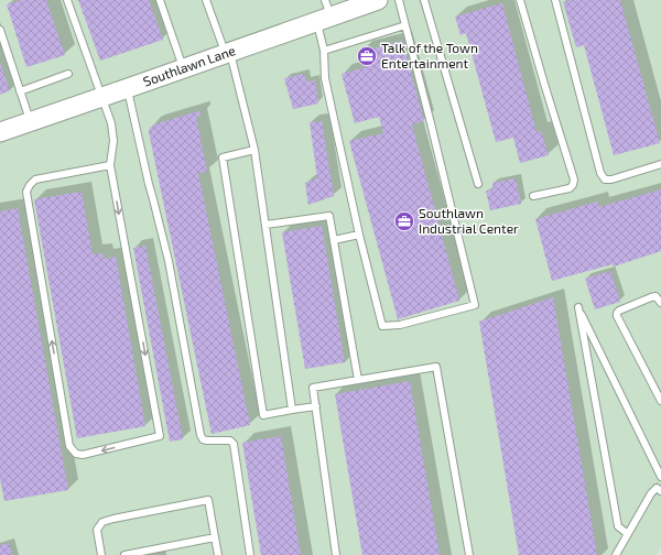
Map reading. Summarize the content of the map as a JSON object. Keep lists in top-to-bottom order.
{
  "streets": {
    "street": ["Southlawn Lane"]
  },
  "places": {
    "office": ["Talk of the Town Entertainment", "Southlawn Industrial Center"]
  }
}
